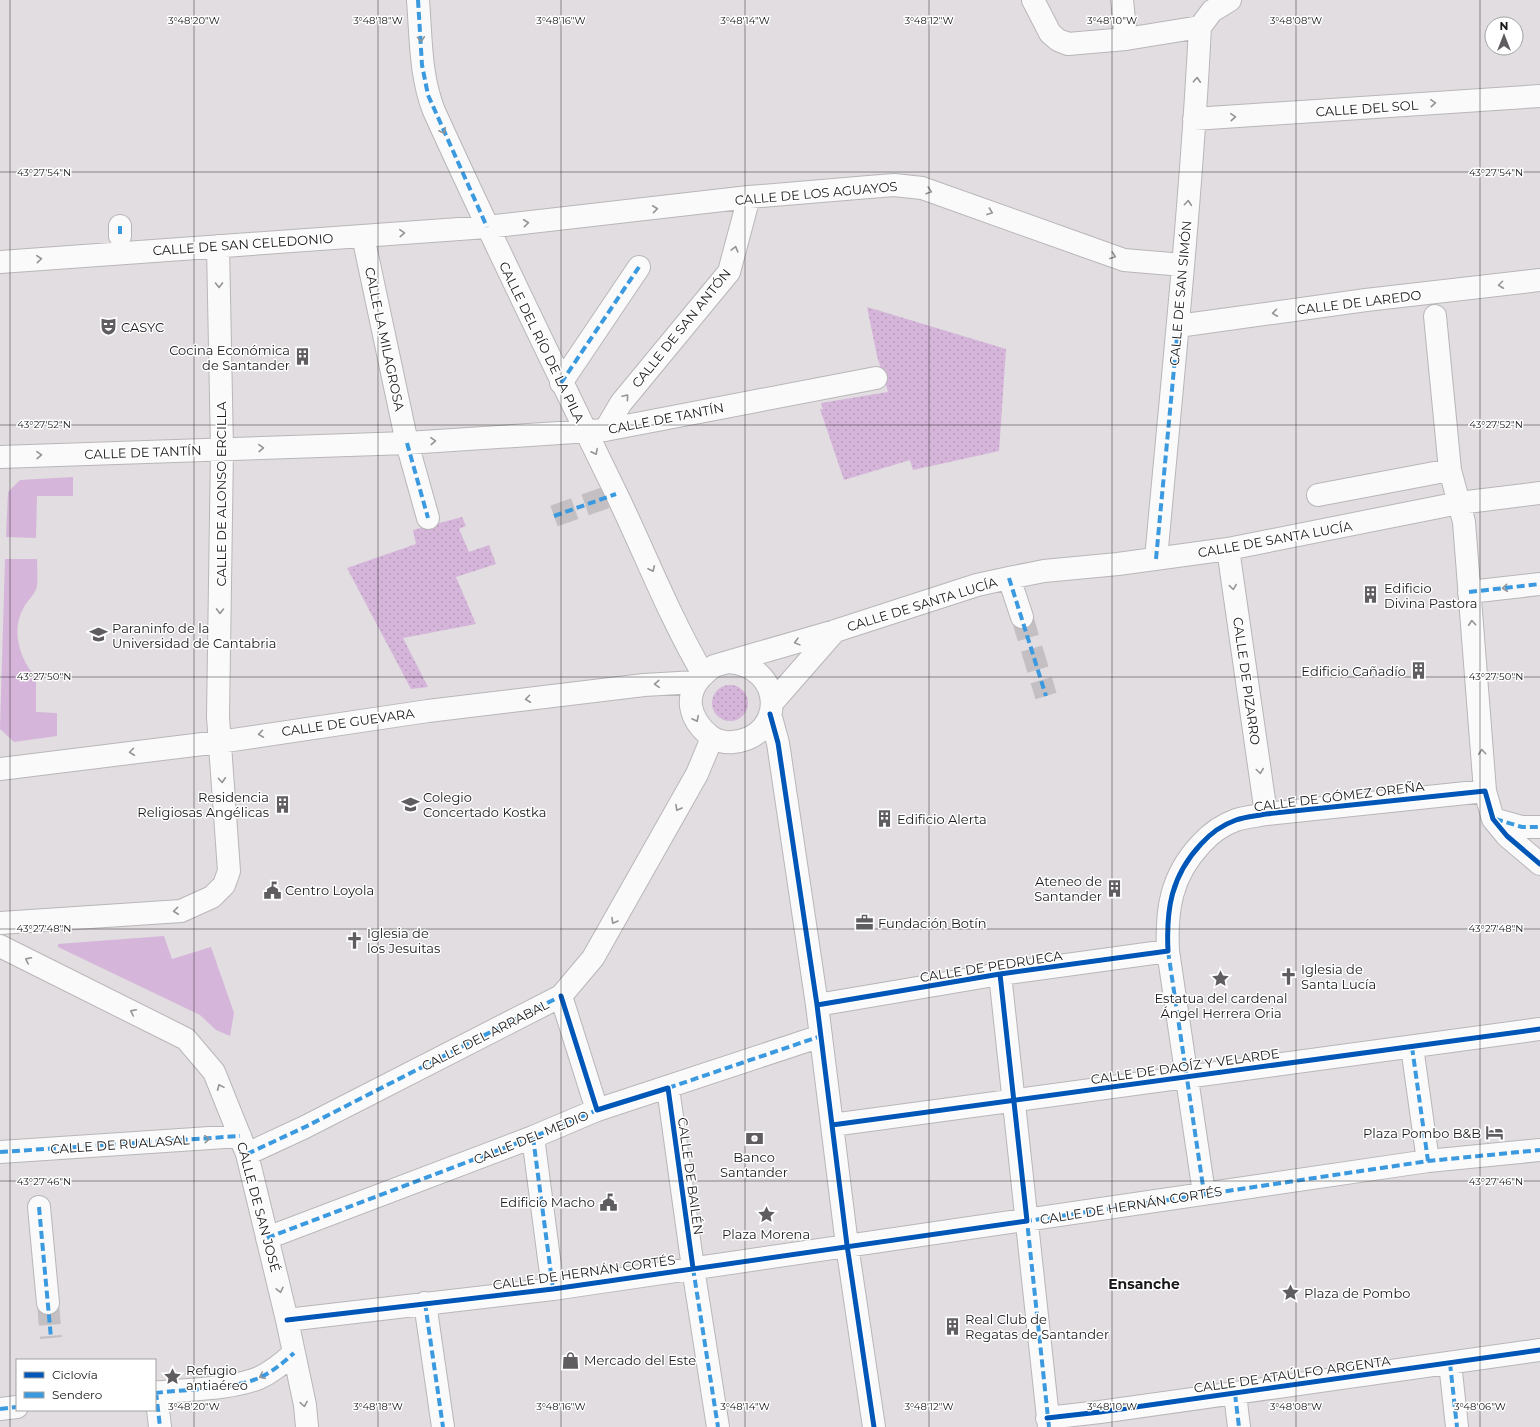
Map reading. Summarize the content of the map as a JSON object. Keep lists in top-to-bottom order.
{
  "streets": {
    "street": [
      "CALLE DEL SOL",
      "CALLE DE LOS AGUAYOS",
      "CALLE DE SAN CELEDONIO",
      "CALLE DE SAN SIMÓN",
      "CALLE DE LAREDO",
      "CALLE DE SAN ANTÓN",
      "CALLE LA MILAGROSA",
      "CALLE DEL RÍO DE LA PILA",
      "CALLE DE TANTÍN",
      "CALLE DE ALONSO ERCILLA",
      "CALLE DE SANTA LUCÍA",
      "CALLE DE PIZARRO",
      "CALLE DE GUEVARA",
      "CALLE DE GÓMEZ OREÑA",
      "CALLE DE PEDRUECA",
      "CALLE DEL ARRABAL",
      "CALLE DE DAOÍZ Y VELARDE",
      "CALLE DEL MEDIO",
      "CALLE DE RUALASAL",
      "CALLE DE BAILÉN",
      "CALLE DE HERNÁN CORTÉS",
      "CALLE DE SAN JOSÉ",
      "CALLE DE ATAÚLFO ARGENTA"
    ]
  },
  "crossings": [
    ["CALLE DEL SOL", "CALLE DE SAN SIMÓN"],
    ["CALLE DE LOS AGUAYOS", "CALLE DE SAN CELEDONIO"],
    ["CALLE DE LOS AGUAYOS", "CALLE DE SAN SIMÓN"],
    ["CALLE DE LOS AGUAYOS", "CALLE DE SAN ANTÓN"],
    ["CALLE DE LOS AGUAYOS", "CALLE DEL RÍO DE LA PILA"],
    ["CALLE DE SAN CELEDONIO", "CALLE LA MILAGROSA"],
    ["CALLE DE SAN CELEDONIO", "CALLE DEL RÍO DE LA PILA"],
    ["CALLE DE SAN CELEDONIO", "CALLE DE ALONSO ERCILLA"],
    ["CALLE DE SAN SIMÓN", "CALLE DE LAREDO"],
    ["CALLE DE SAN SIMÓN", "CALLE DE SANTA LUCÍA"],
    ["CALLE DE SAN ANTÓN", "CALLE DEL RÍO DE LA PILA"],
    ["CALLE DE SAN ANTÓN", "CALLE DE TANTÍN"],
    ["CALLE LA MILAGROSA", "CALLE DE TANTÍN"],
    ["CALLE DEL RÍO DE LA PILA", "CALLE DE TANTÍN"],
    ["CALLE DEL RÍO DE LA PILA", "CALLE DE SANTA LUCÍA"],
    ["CALLE DEL RÍO DE LA PILA", "CALLE DE GUEVARA"],
    ["CALLE DEL RÍO DE LA PILA", "CALLE DEL ARRABAL"],
    ["CALLE DE TANTÍN", "CALLE DE ALONSO ERCILLA"],
    ["CALLE DE ALONSO ERCILLA", "CALLE DE GUEVARA"],
    ["CALLE DE SANTA LUCÍA", "CALLE DE PIZARRO"],
    ["CALLE DE SANTA LUCÍA", "CALLE DE GUEVARA"],
    ["CALLE DE SANTA LUCÍA", "CALLE DEL ARRABAL"],
    ["CALLE DE PIZARRO", "CALLE DE GÓMEZ OREÑA"],
    ["CALLE DE GUEVARA", "CALLE DEL ARRABAL"],
    ["CALLE DE GÓMEZ OREÑA", "CALLE DE PEDRUECA"],
    ["CALLE DE GÓMEZ OREÑA", "CALLE DE DAOÍZ Y VELARDE"],
    ["CALLE DE GÓMEZ OREÑA", "CALLE DE HERNÁN CORTÉS"],
    ["CALLE DEL ARRABAL", "CALLE DE RUALASAL"],
    ["CALLE DEL ARRABAL", "CALLE DE SAN JOSÉ"],
    ["CALLE DEL MEDIO", "CALLE DE BAILÉN"],
    ["CALLE DEL MEDIO", "CALLE DE SAN JOSÉ"],
    ["CALLE DE RUALASAL", "CALLE DE SAN JOSÉ"],
    ["CALLE DE BAILÉN", "CALLE DE HERNÁN CORTÉS"],
    ["CALLE DE HERNÁN CORTÉS", "CALLE DE SAN JOSÉ"]
  ],
  "one_way": [
    "CALLE DEL SOL",
    "CALLE DE LOS AGUAYOS",
    "CALLE DE SAN CELEDONIO",
    "CALLE DE SAN SIMÓN",
    "CALLE DEL RÍO DE LA PILA",
    "CALLE DE TANTÍN",
    "CALLE DE ALONSO ERCILLA",
    "CALLE DE PIZARRO",
    "CALLE DE GUEVARA",
    "CALLE DEL ARRABAL",
    "CALLE DE RUALASAL"
  ],
  "districts": ["Ensanche"],
  "places": {
    "theatre": ["CASYC"],
    "building": [
      "Cocina Económica de Santander",
      "Edificio Divina Pastora",
      "Edificio Cañadío",
      "Residencia Religiosas Angélicas",
      "Edificio Alerta",
      "Ateneo de Santander",
      "Real Club de Regatas de Santander"
    ],
    "school or university": ["Paraninfo de la Universidad de Cantabria", "Colegio Concertado Kostka"],
    "public building": ["Centro Loyola", "Edificio Macho"],
    "office": ["Fundación Botín"],
    "church": ["Iglesia de los Jesuitas", "Iglesia de Santa Lucía"],
    "place": [
      "Estatua del cardenal Ángel Herrera Oria",
      "Plaza Morena",
      "Plaza de Pombo",
      "Refugio antiaéreo"
    ],
    "hotel": ["Plaza Pombo B&B"],
    "bank": ["Banco Santander"],
    "shop": ["Mercado del Este"]
  },
  "legend": ["Ciclovía", "Sendero"],
  "north": "top",
  "coordinates": [
    "3°48'20\"W",
    "3°48'18\"W",
    "3°48'16\"W",
    "3°48'14\"W",
    "3°48'12\"W",
    "3°48'10\"W",
    "3°48'08\"W",
    "43°27'54\"N",
    "43°27'52\"N",
    "43°27'50\"N",
    "43°27'48\"N",
    "43°27'46\"N",
    "3°48'06\"W"
  ]
}
